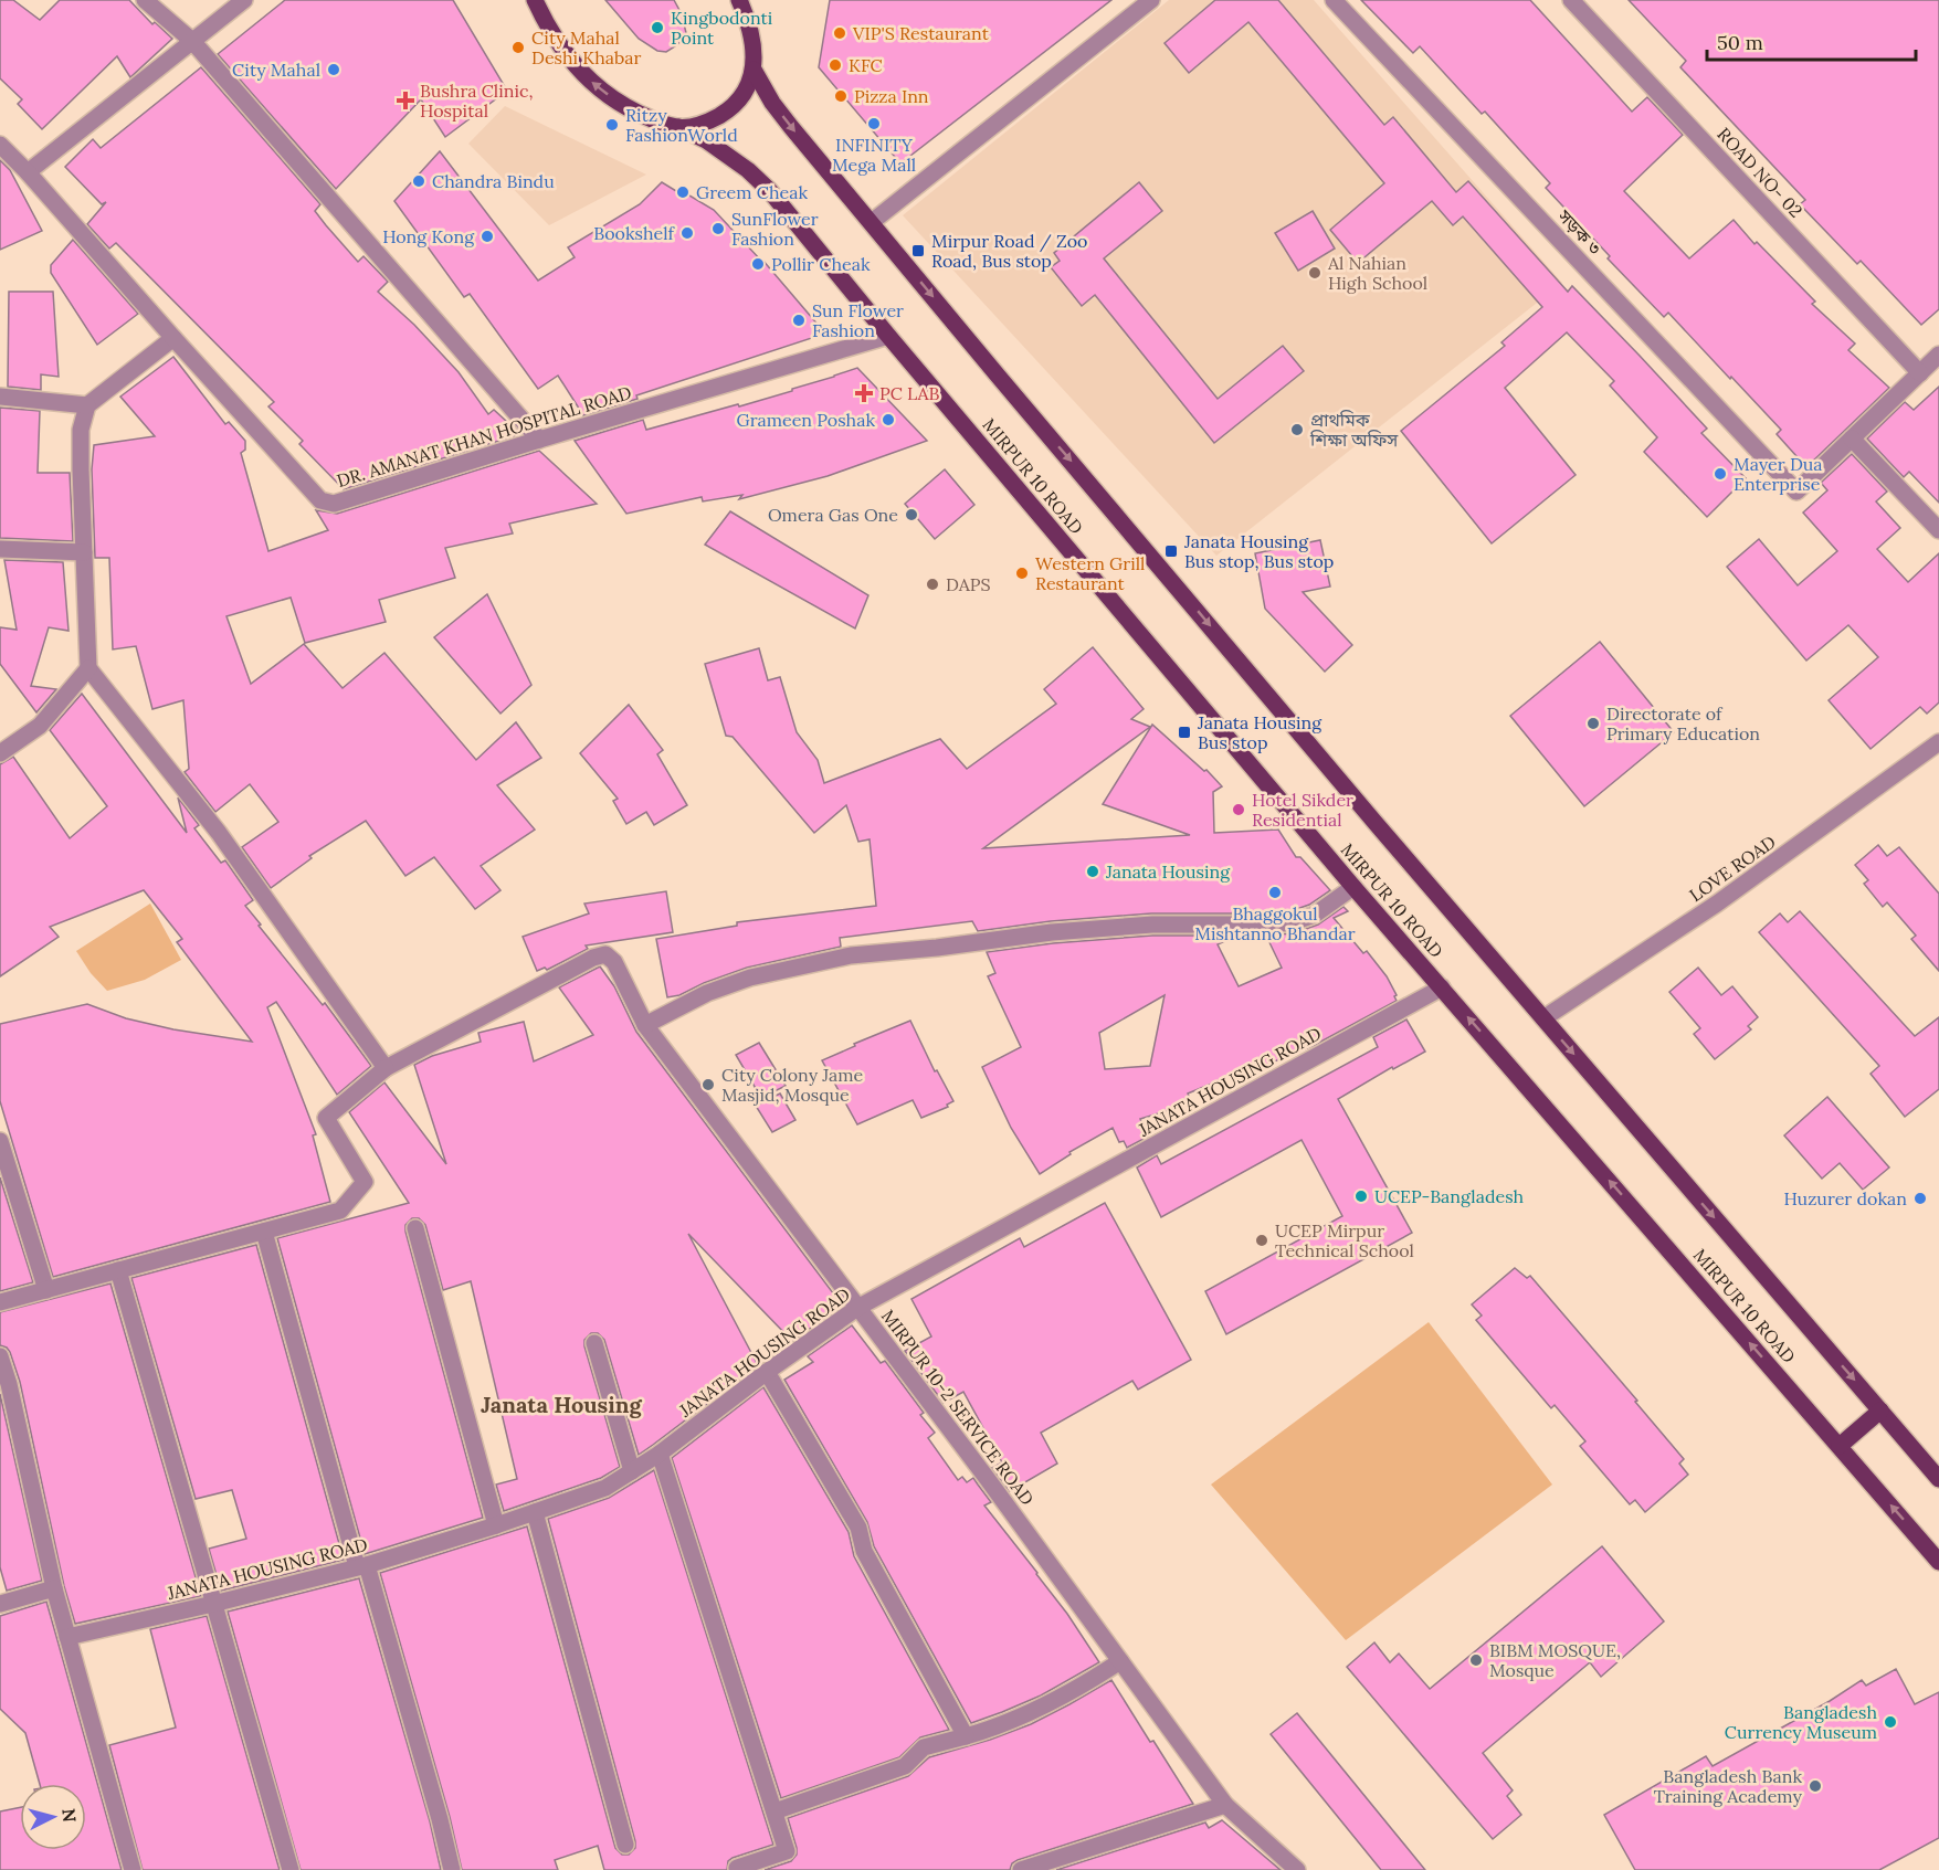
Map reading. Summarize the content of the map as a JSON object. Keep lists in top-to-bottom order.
{
  "streets": {
    "main road": ["MIRPUR 10 ROAD"],
    "street": [
      "ROAD NO- 02",
      "সড়ক ৩",
      "DR. AMANAT KHAN HOSPITAL ROAD",
      "LOVE ROAD",
      "JANATA HOUSING ROAD",
      "MIRPUR 10-2 SERVICE ROAD"
    ]
  },
  "crossings": [
    ["DR. AMANAT KHAN HOSPITAL ROAD", "MIRPUR 10 ROAD"],
    ["MIRPUR 10 ROAD", "LOVE ROAD"],
    ["MIRPUR 10 ROAD", "JANATA HOUSING ROAD"],
    ["JANATA HOUSING ROAD", "MIRPUR 10-2 SERVICE ROAD"]
  ],
  "districts": ["Janata Housing"],
  "places": {
    "other": [
      "Kingbodonti Point",
      "VIP'S Restaurant",
      "City Mahal Deshi Khabar",
      "KFC",
      "City Mahal",
      "Pizza Inn",
      "INFINITY Mega Mall",
      "Ritzy FashionWorld",
      "Chandra Bindu",
      "Greem Cheak",
      "SunFlower Fashion",
      "Bookshelf",
      "Hong Kong",
      "Pollir Cheak",
      "Al Nahian High School",
      "Sun Flower Fashion",
      "Grameen Poshak",
      "প্রাথমিক শিক্ষা অফিস",
      "Mayer Dua Enterprise",
      "Omera Gas One",
      "Western Grill Restaurant",
      "DAPS",
      "Directorate of Primary Education",
      "Hotel Sikder Residential",
      "Janata Housing",
      "Bhaggokul Mishtanno Bhandar",
      "City Colony Jame Masjid, Mosque",
      "UCEP-Bangladesh",
      "Huzurer dokan",
      "UCEP Mirpur Technical School",
      "BIBM MOSQUE, Mosque",
      "Bangladesh Currency Museum",
      "Bangladesh Bank Training Academy"
    ],
    "health": ["Bushra Clinic, Hospital", "PC LAB"],
    "transit": ["Mirpur Road / Zoo Road, Bus stop", "Janata Housing Bus stop, Bus stop", "Janata Housing Bus stop"]
  },
  "scale_bar": "50 m",
  "north": "right"
}
